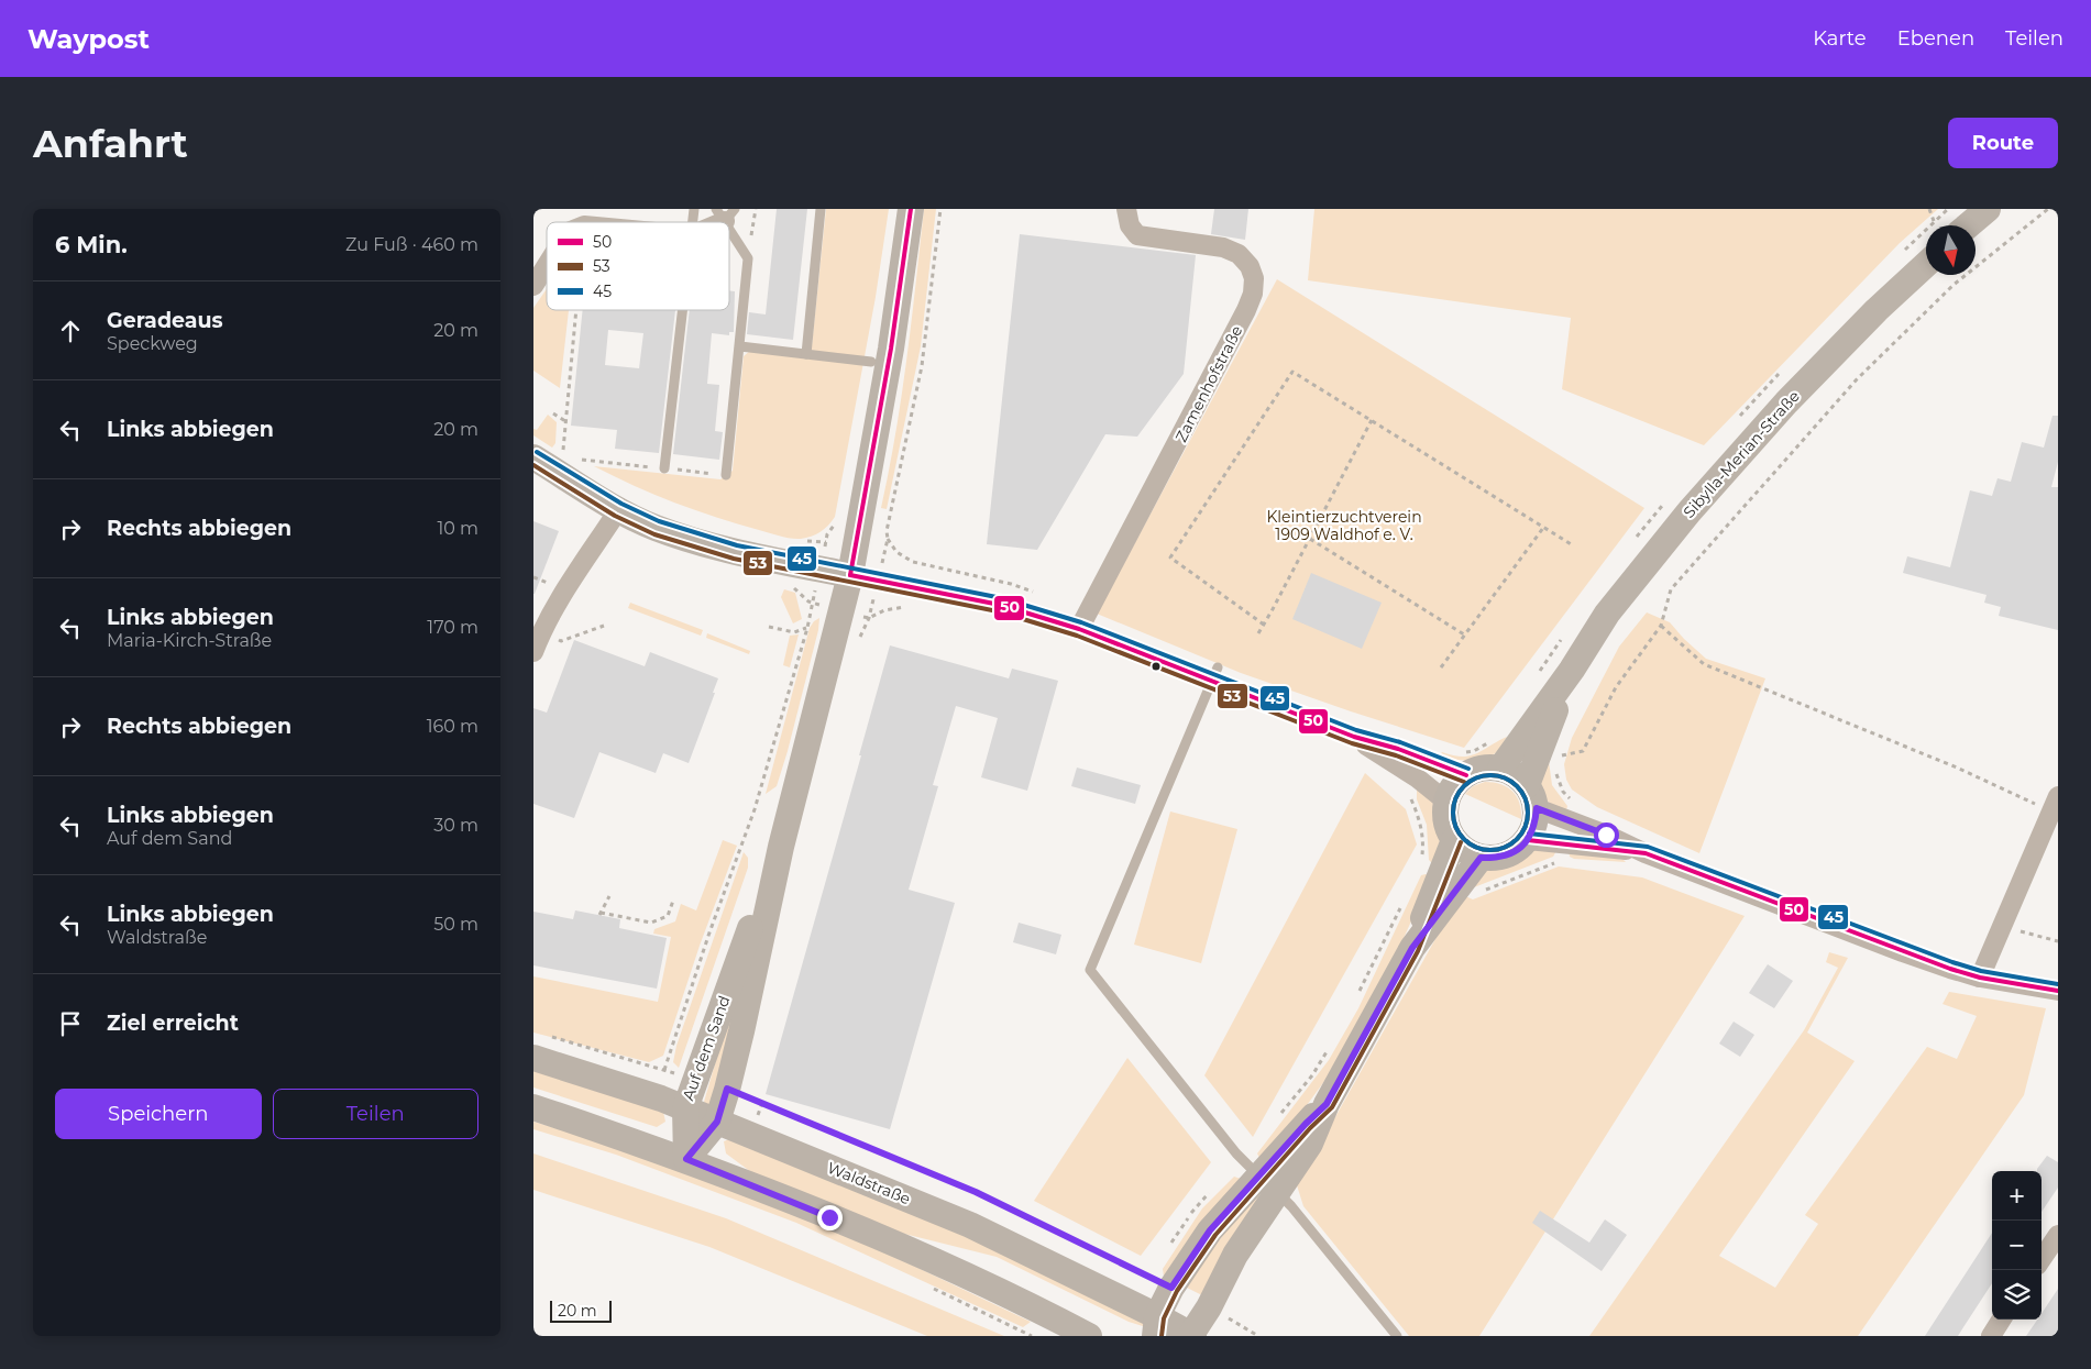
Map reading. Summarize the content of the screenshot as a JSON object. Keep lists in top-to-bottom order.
{
  "streets": {
    "main road": ["Sibylla-Merian-Straße", "Auf dem Sand", "Waldstraße"],
    "street": ["Zamenhofstraße"]
  },
  "crossings": [
    ["Auf dem Sand", "Waldstraße"]
  ],
  "parks": ["Kleintierzuchtverein 1909 Waldhof e. V."],
  "lines": ["transit line 50", "transit line 45", "transit line 53"],
  "legend": ["50", "53", "45"],
  "scale_bar": "20 m",
  "north": "bottom",
  "page": {
    "header": "Waypost",
    "nav": ["Karte", "Ebenen", "Teilen"],
    "buttons": [
      "Route",
      ["Speichern", "Teilen"]
    ],
    "title": "Anfahrt",
    "heading": ["6 Min.", "Zu Fuß · 460 m"],
    "list": [
      ["Geradeaus", "Speckweg", "20 m"],
      ["Links abbiegen", "20 m"],
      ["Rechts abbiegen", "10 m"],
      ["Links abbiegen", "Maria-Kirch-Straße", "170 m"],
      ["Rechts abbiegen", "160 m"],
      ["Links abbiegen", "Auf dem Sand", "30 m"],
      ["Links abbiegen", "Waldstraße", "50 m"],
      "Ziel erreicht"
    ],
    "map_buttons": ["+", "−"],
    "scale": "20 m"
  }
}
